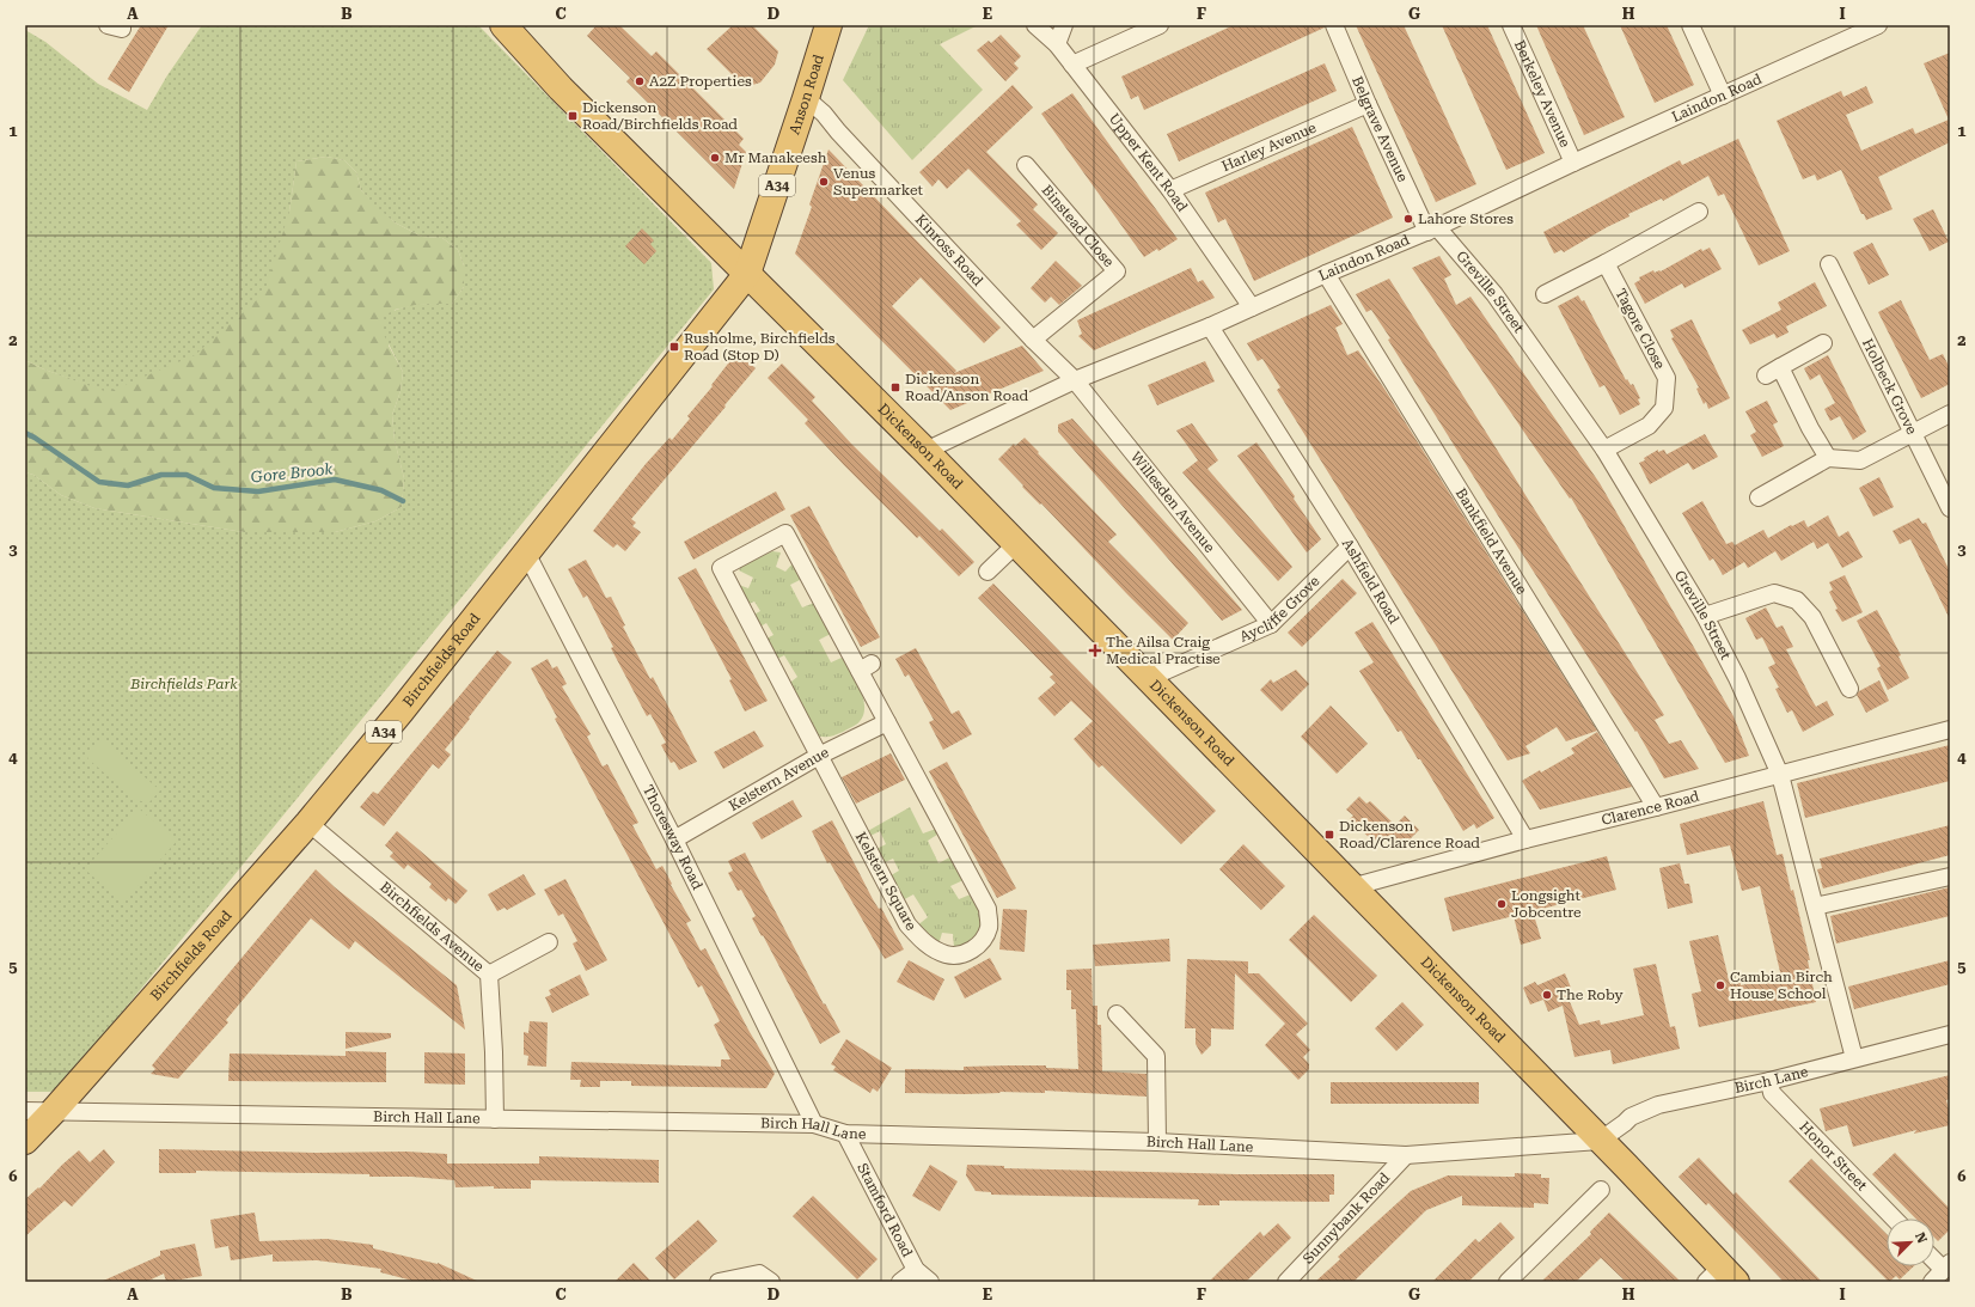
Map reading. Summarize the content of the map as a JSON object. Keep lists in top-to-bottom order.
{
  "streets": {
    "highway": [
      "Anson Road",
      "A34",
      "Dickenson Road",
      "Birchfields Road"
    ],
    "street": [
      "Berkeley Avenue",
      "Laindon Road",
      "Belgrave Avenue",
      "Harley Avenue",
      "Upper Kent Road",
      "Binstead Close",
      "Kinross Road",
      "Greville Street",
      "Tagore Close",
      "Holbeck Grove",
      "Willesden Avenue",
      "Bankfield Avenue",
      "Ashfield Road",
      "Aycliffe Grove",
      "Kelstern Avenue",
      "Clarence Road",
      "Thoresway Road",
      "Kelstern Square",
      "Birchfields Avenue",
      "Birch Lane",
      "Birch Hall Lane",
      "Honor Street",
      "Stamford Road",
      "Sunnybank Road"
    ]
  },
  "crossings": [
    ["Anson Road", "Kinross Road"],
    ["Anson Road", "Dickenson Road"],
    ["Anson Road", "Birchfields Road"],
    ["Berkeley Avenue", "Laindon Road"],
    ["Laindon Road", "Belgrave Avenue"],
    ["Laindon Road", "Upper Kent Road"],
    ["Laindon Road", "Kinross Road"],
    ["Laindon Road", "Greville Street"],
    ["Laindon Road", "Dickenson Road"],
    ["Laindon Road", "Willesden Avenue"],
    ["Laindon Road", "Bankfield Avenue"],
    ["Laindon Road", "Ashfield Road"],
    ["Belgrave Avenue", "Harley Avenue"],
    ["Belgrave Avenue", "Greville Street"],
    ["Harley Avenue", "Upper Kent Road"],
    ["Binstead Close", "Kinross Road"],
    ["Kinross Road", "Willesden Avenue"],
    ["Greville Street", "Tagore Close"],
    ["Greville Street", "Clarence Road"],
    ["Greville Street", "Birch Lane"],
    ["Dickenson Road", "Aycliffe Grove"],
    ["Dickenson Road", "Birchfields Road"],
    ["Dickenson Road", "Clarence Road"],
    ["Dickenson Road", "Birch Lane"],
    ["Dickenson Road", "Birch Hall Lane"],
    ["Willesden Avenue", "Aycliffe Grove"],
    ["Bankfield Avenue", "Clarence Road"],
    ["Ashfield Road", "Aycliffe Grove"],
    ["Ashfield Road", "Clarence Road"],
    ["Birchfields Road", "Thoresway Road"],
    ["Birchfields Road", "Birchfields Avenue"],
    ["Birchfields Road", "Birch Hall Lane"],
    ["Kelstern Avenue", "Thoresway Road"],
    ["Kelstern Avenue", "Kelstern Square"],
    ["Thoresway Road", "Birch Hall Lane"],
    ["Birchfields Avenue", "Birch Hall Lane"],
    ["Birch Lane", "Birch Hall Lane"],
    ["Birch Lane", "Honor Street"],
    ["Birch Hall Lane", "Stamford Road"],
    ["Birch Hall Lane", "Sunnybank Road"]
  ],
  "water": ["Gore Brook"],
  "parks": ["Birchfields Park"],
  "places": {
    "other": [
      "A2Z Properties",
      "Mr Manakeesh",
      "Venus Supermarket",
      "Lahore Stores",
      "Longsight Jobcentre",
      "Cambian Birch House School",
      "The Roby"
    ],
    "transit": [
      "Dickenson Road/Birchfields Road",
      "Rusholme, Birchfields Road (Stop D)",
      "Dickenson Road/Anson Road",
      "Dickenson Road/Clarence Road"
    ],
    "health": ["The Ailsa Craig Medical Practise"]
  },
  "north": "top right",
  "grid": {
    "columns": [
      "A",
      "B",
      "C",
      "D",
      "E",
      "F",
      "G",
      "H",
      "I"
    ],
    "rows": [
      "1",
      "2",
      "3",
      "4",
      "5",
      "6"
    ]
  }
}
